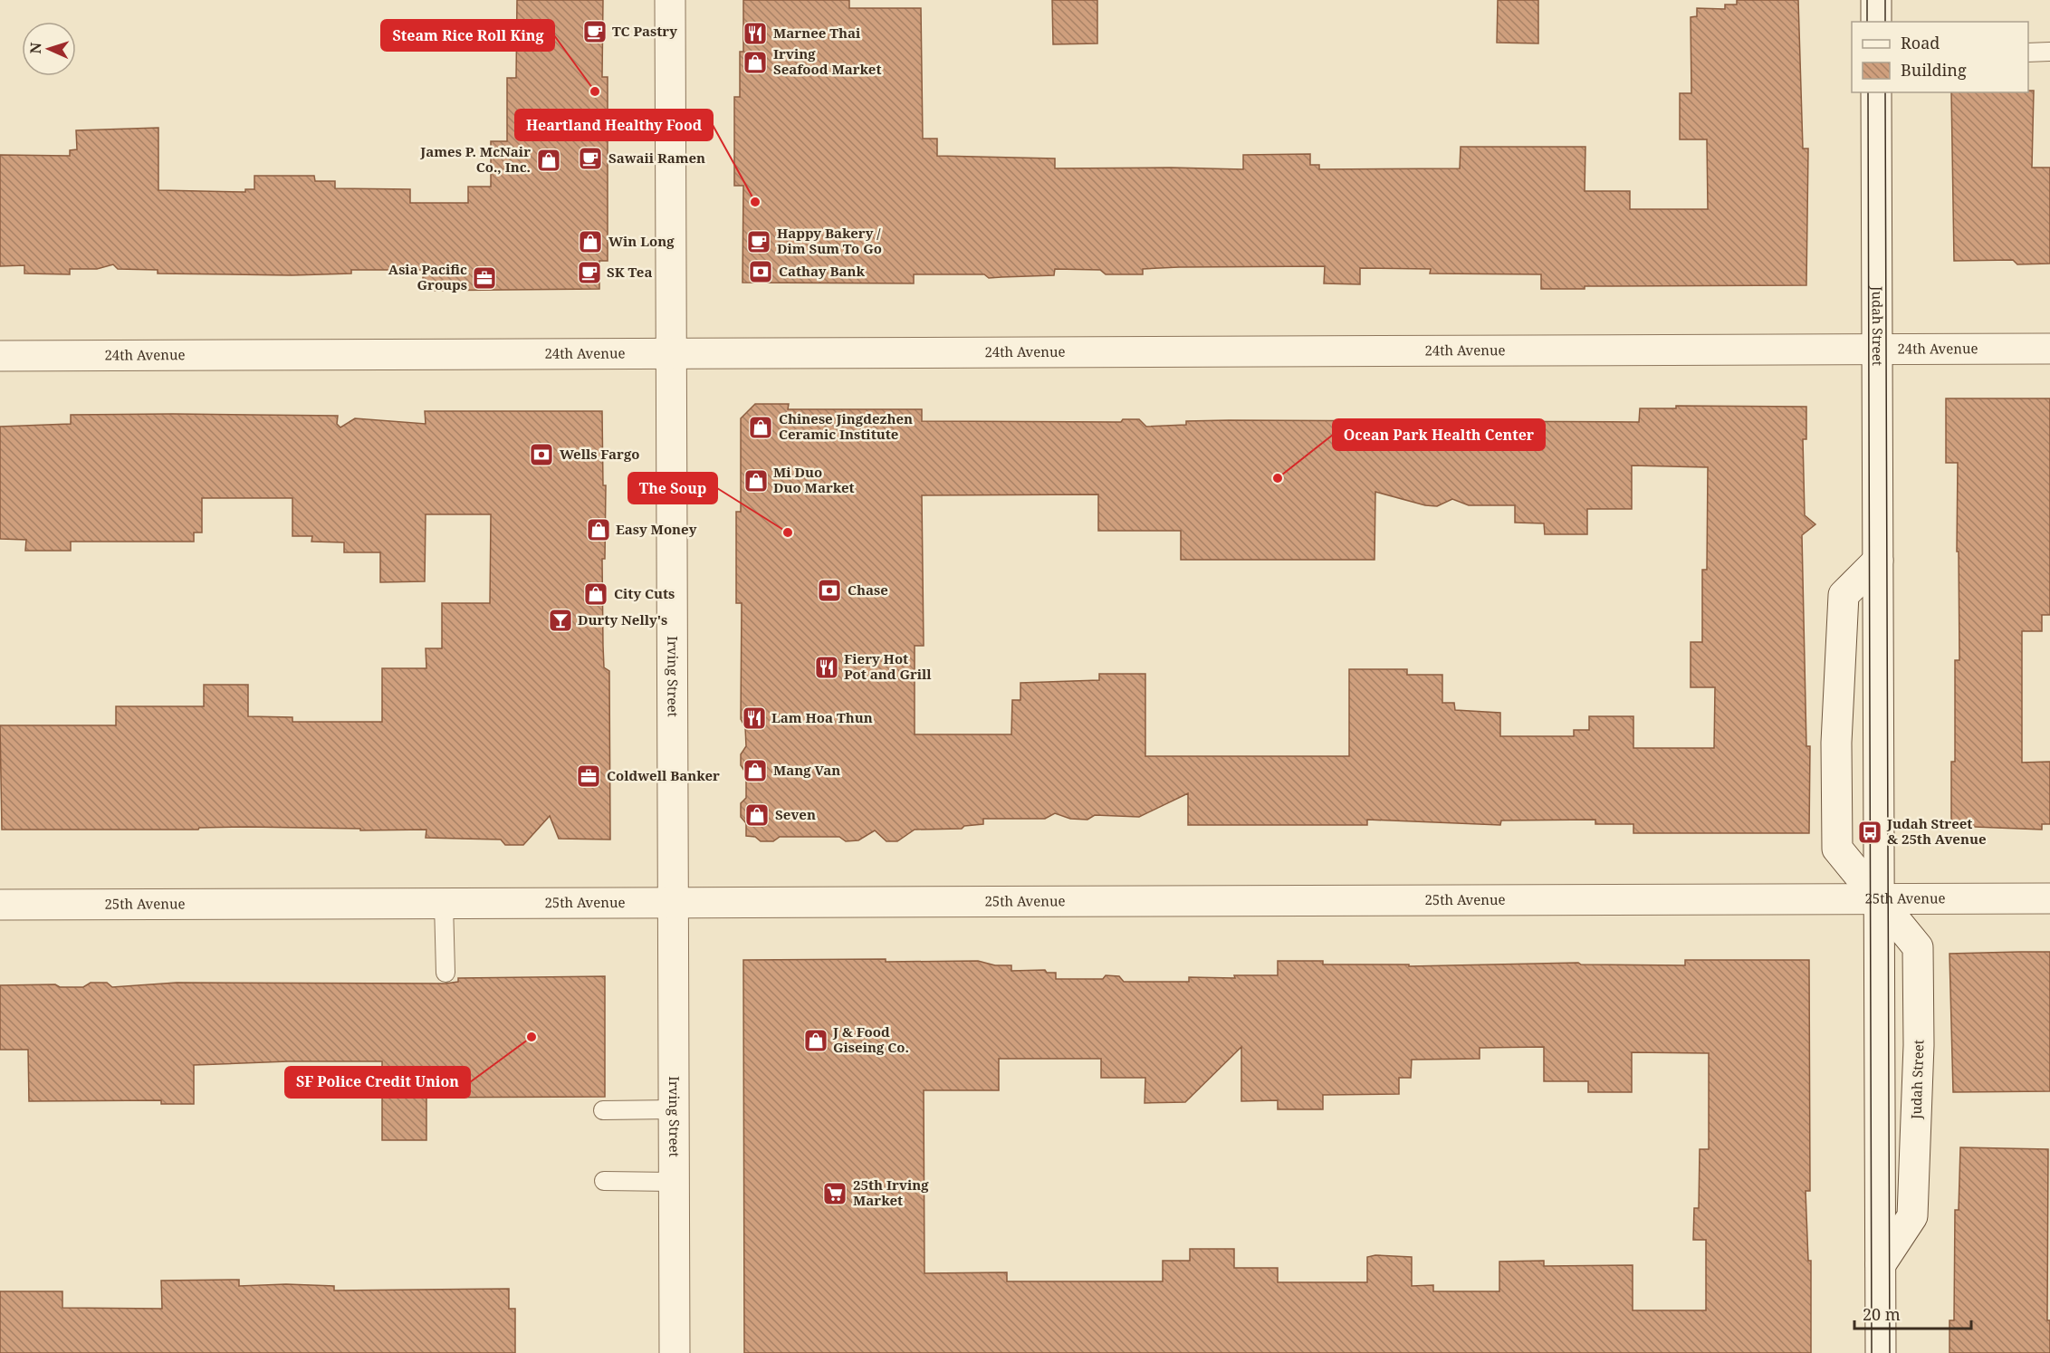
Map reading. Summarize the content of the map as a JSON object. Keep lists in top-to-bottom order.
{
  "streets": {
    "street": [
      "Judah Street",
      "24th Avenue",
      "Irving Street",
      "25th Avenue"
    ]
  },
  "crossings": [
    ["Judah Street", "24th Avenue"],
    ["Judah Street", "25th Avenue"],
    ["24th Avenue", "Irving Street"],
    ["Irving Street", "25th Avenue"]
  ],
  "places": {
    "cafe": [
      "TC Pastry",
      "Sawaii Ramen",
      "Happy Bakery / Dim Sum To Go",
      "SK Tea"
    ],
    "restaurant": ["Marnee Thai", "Fiery Hot Pot and Grill", "Lam Hoa Thun"],
    "shop": [
      "Irving Seafood Market",
      "James P. McNair Co., Inc.",
      "Win Long",
      "Chinese Jingdezhen Ceramic Institute",
      "Mi Duo Duo Market",
      "Easy Money",
      "City Cuts",
      "Mang Van",
      "Seven",
      "J & Food Giseing Co."
    ],
    "other": [
      "Steam Rice Roll King",
      "Heartland Healthy Food",
      "Ocean Park Health Center",
      "The Soup",
      "SF Police Credit Union"
    ],
    "bank": ["Cathay Bank", "Wells Fargo", "Chase"],
    "office": ["Asia Pacific Groups", "Coldwell Banker"],
    "bar": ["Durty Nelly's"],
    "bus stop": ["Judah Street & 25th Avenue"],
    "supermarket": ["25th Irving Market"]
  },
  "legend": ["Road", "Building"],
  "scale_bar": "20 m",
  "north": "left"
}
